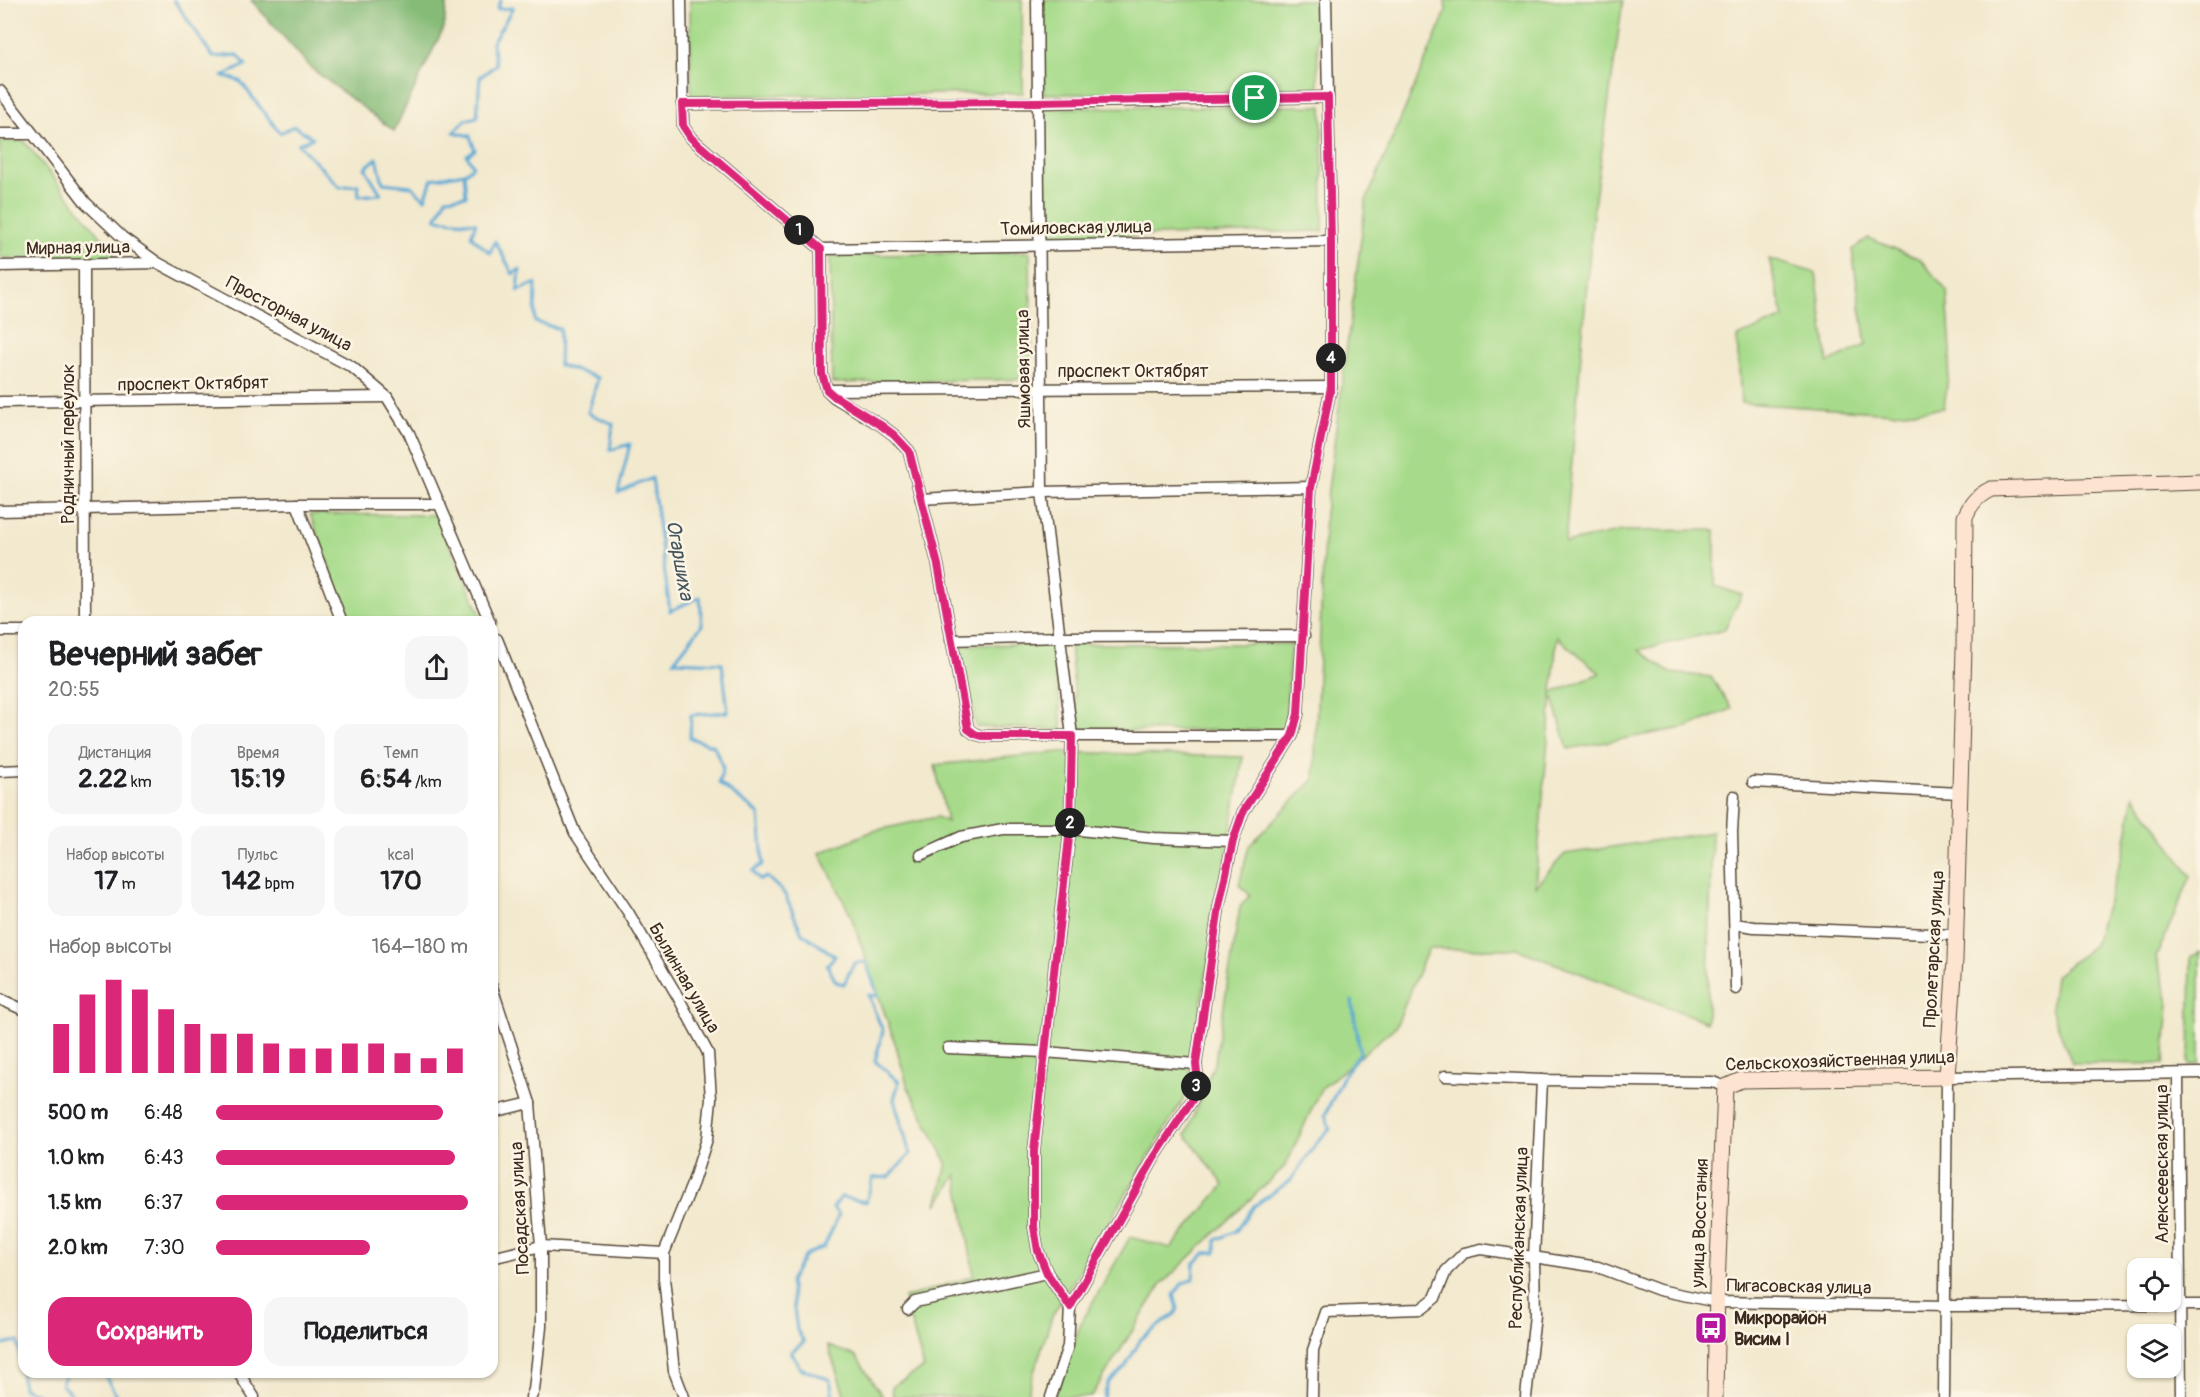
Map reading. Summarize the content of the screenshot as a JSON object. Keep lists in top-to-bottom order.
{
  "streets": {
    "street": [
      "Томиловская улица",
      "Мирная улица",
      "Просторная улица",
      "Яшмовая улица",
      "проспект Октябрят",
      "Родничный переулок",
      "Пролетарская улица",
      "Былинная улица",
      "Сельскохозяйственная улица",
      "Алексеевская улица",
      "Посадская улица",
      "улица Восстания",
      "Республиканская улица",
      "Пигасовская улица"
    ]
  },
  "crossings": [
    ["Томиловская улица", "Яшмовая улица"],
    ["Мирная улица", "Просторная улица"],
    ["Мирная улица", "Родничный переулок"],
    ["Просторная улица", "проспект Октябрят"],
    ["Яшмовая улица", "проспект Октябрят"],
    ["проспект Октябрят", "Родничный переулок"],
    ["Пролетарская улица", "Сельскохозяйственная улица"],
    ["Пролетарская улица", "Пигасовская улица"],
    ["Сельскохозяйственная улица", "Алексеевская улица"],
    ["Сельскохозяйственная улица", "улица Восстания"],
    ["Сельскохозяйственная улица", "Республиканская улица"],
    ["улица Восстания", "Пигасовская улица"],
    ["Республиканская улица", "Пигасовская улица"]
  ],
  "water": ["Огаршиха"],
  "places": {
    "bus stop": ["Микрорайон Висим I"]
  },
  "page": {
    "pins": [
      "1",
      "4",
      "2",
      "3"
    ],
    "heading": ["Вечерний забег", "20:55"],
    "stats": [
      ["Дистанция", "2.22 km"],
      ["Время", "15:19"],
      ["Темп", "6:54 /km"],
      ["Набор высоты", "17 m"],
      ["Пульс", "142 bpm"],
      ["kcal", "170"]
    ],
    "chart": ["Набор высоты", "164–180 m"],
    "list": [
      {
        "name": "500 m",
        "note": "6:48"
      },
      {
        "name": "1.0 km",
        "note": "6:43"
      },
      {
        "name": "1.5 km",
        "note": "6:37"
      },
      {
        "name": "2.0 km",
        "note": "7:30"
      }
    ],
    "buttons": ["Сохранить", "Поделиться"]
  }
}
